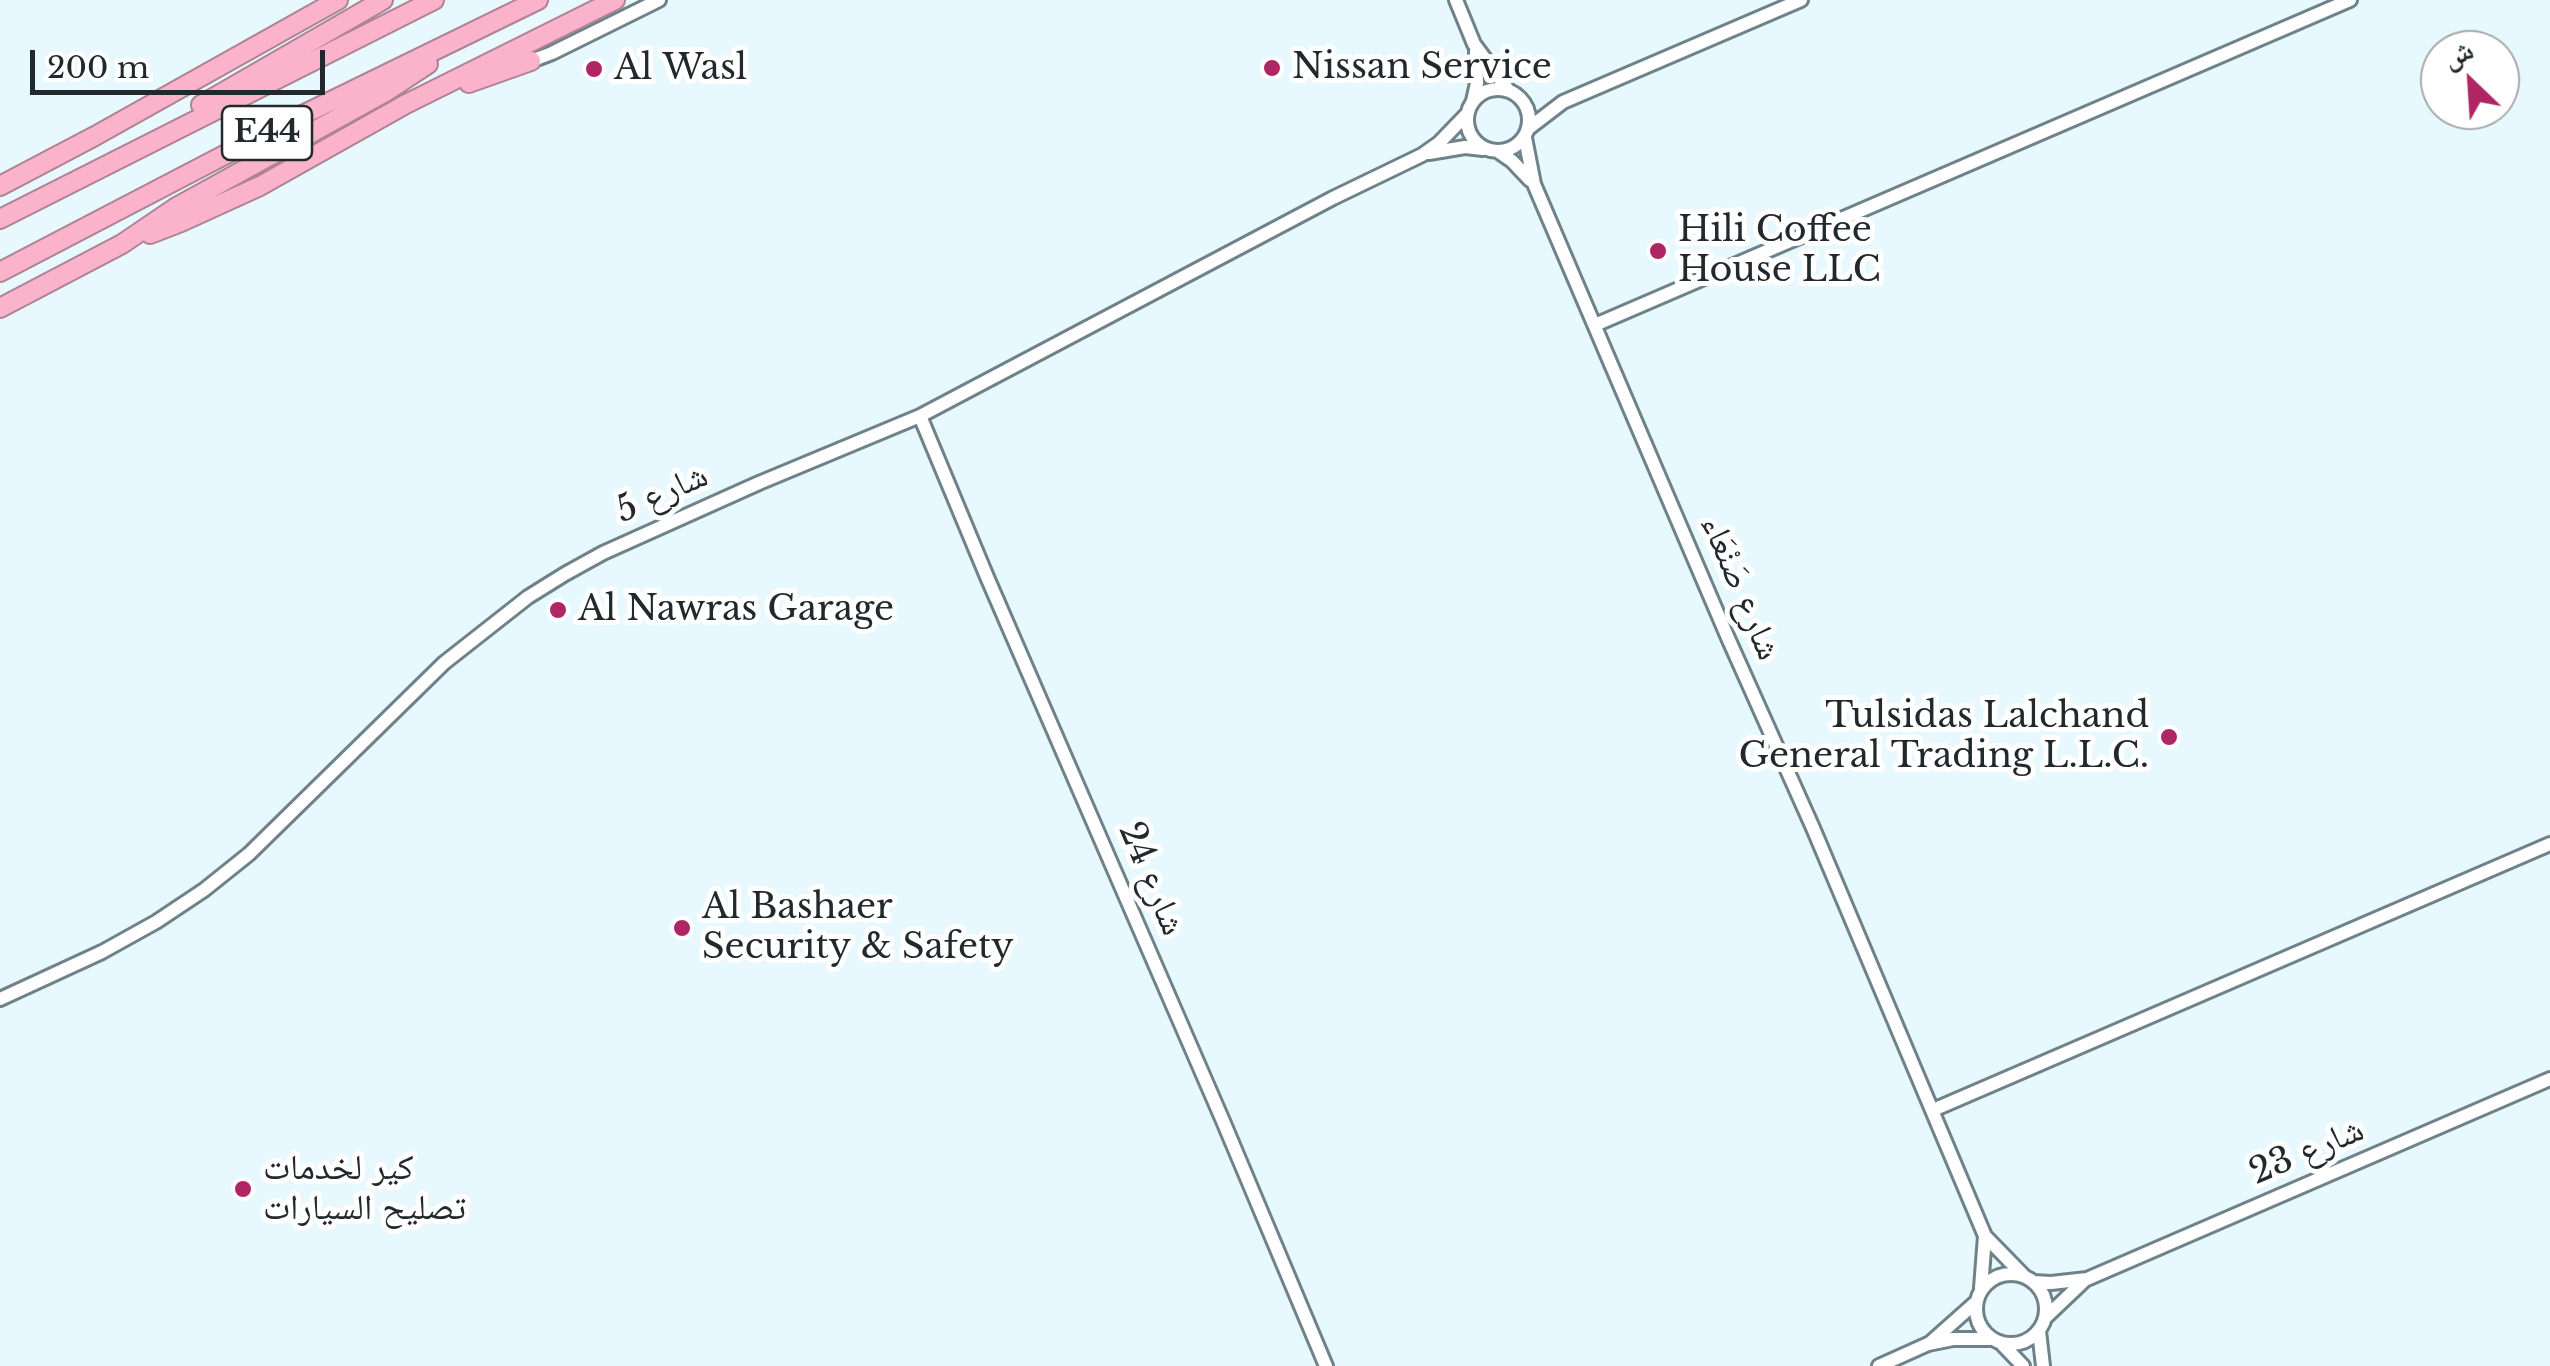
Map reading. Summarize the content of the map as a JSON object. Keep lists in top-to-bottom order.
{
  "streets": {
    "highway": ["E44"],
    "street": [
      "شارع 5",
      "شارع صَنْعَاء",
      "شارع 24",
      "شارع 23"
    ]
  },
  "crossings": [
    ["شارع 5", "شارع صَنْعَاء"],
    ["شارع 5", "شارع 24"],
    ["شارع صَنْعَاء", "شارع 23"]
  ],
  "places": [
    "Nissan Service",
    "Al Wasl",
    "Hili Coffee House LLC",
    "Al Nawras Garage",
    "Tulsidas Lalchand General Trading L.L.C.",
    "Al Bashaer Security & Safety",
    "كير لخدمات تصليح السيارات"
  ],
  "scale_bar": "200 m",
  "north": "top left"
}
